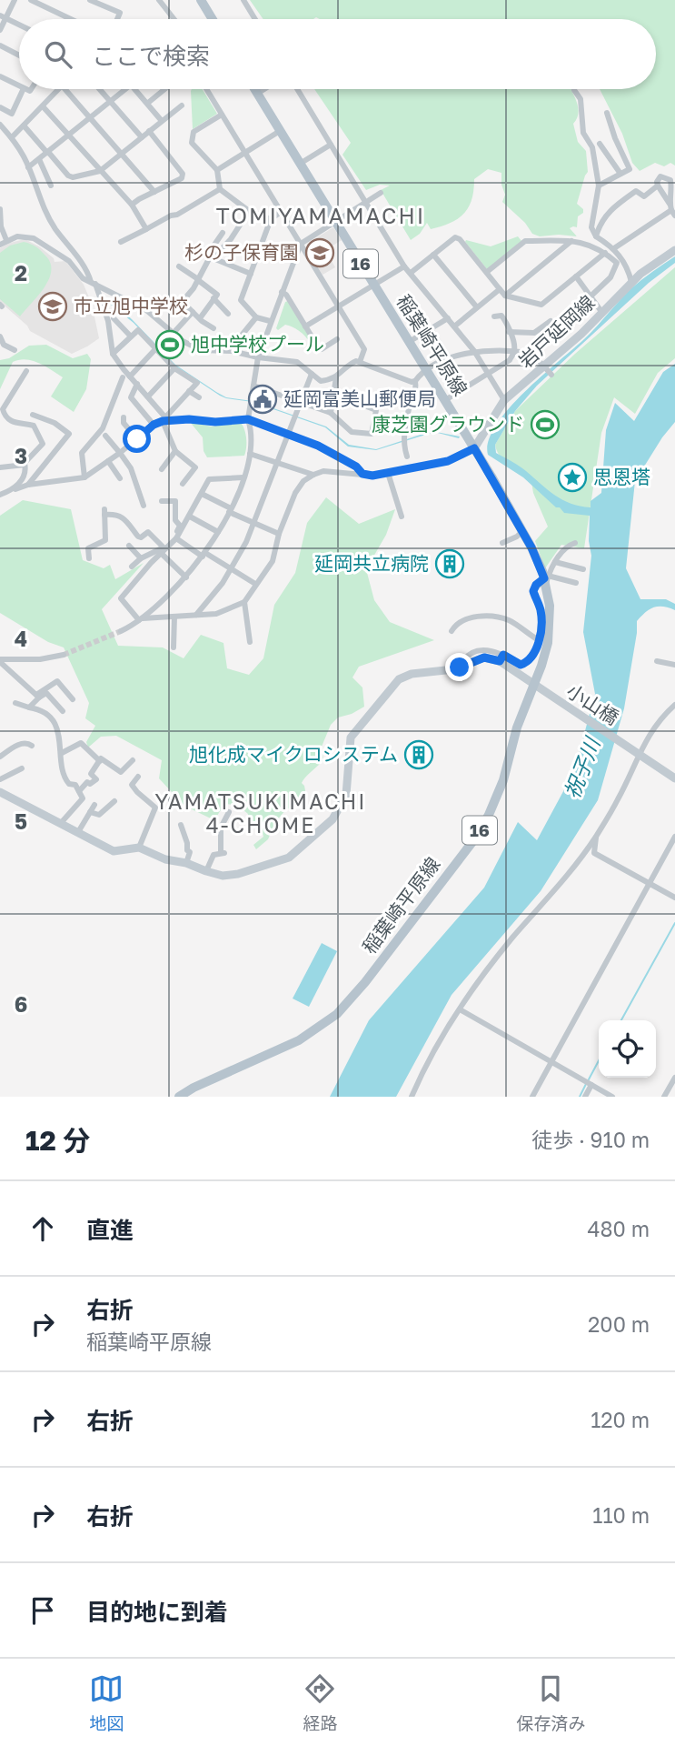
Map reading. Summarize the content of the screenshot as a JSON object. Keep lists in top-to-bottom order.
{
  "streets": {
    "main road": ["16", "稲葉崎平原線"],
    "street": ["岩戸延岡線", "小山橋"]
  },
  "crossings": [
    ["岩戸延岡線", "稲葉崎平原線"],
    ["稲葉崎平原線", "小山橋"]
  ],
  "districts": ["TOMIYAMAMACHI", "YAMATSUKIMACHI 4-CHOME"],
  "water": ["祝子川"],
  "places": {
    "school or university": ["杉の子保育園", "市立旭中学校"],
    "sports": ["旭中学校プール", "康芝園グラウンド"],
    "public building": ["延岡富美山郵便局"],
    "place": ["思恩塔"],
    "building": ["延岡共立病院", "旭化成マイクロシステム"]
  },
  "page": {
    "search": "ここで検索",
    "heading": ["12 分", "徒歩 · 910 m"],
    "list": [
      ["直進", "480 m"],
      ["右折", "稲葉崎平原線", "200 m"],
      ["右折", "120 m"],
      ["右折", "110 m"],
      "目的地に到着"
    ],
    "nav": ["地図", "経路", "保存済み"]
  },
  "grid": {
    "rows": [
      "2",
      "3",
      "4",
      "5",
      "6"
    ]
  }
}
